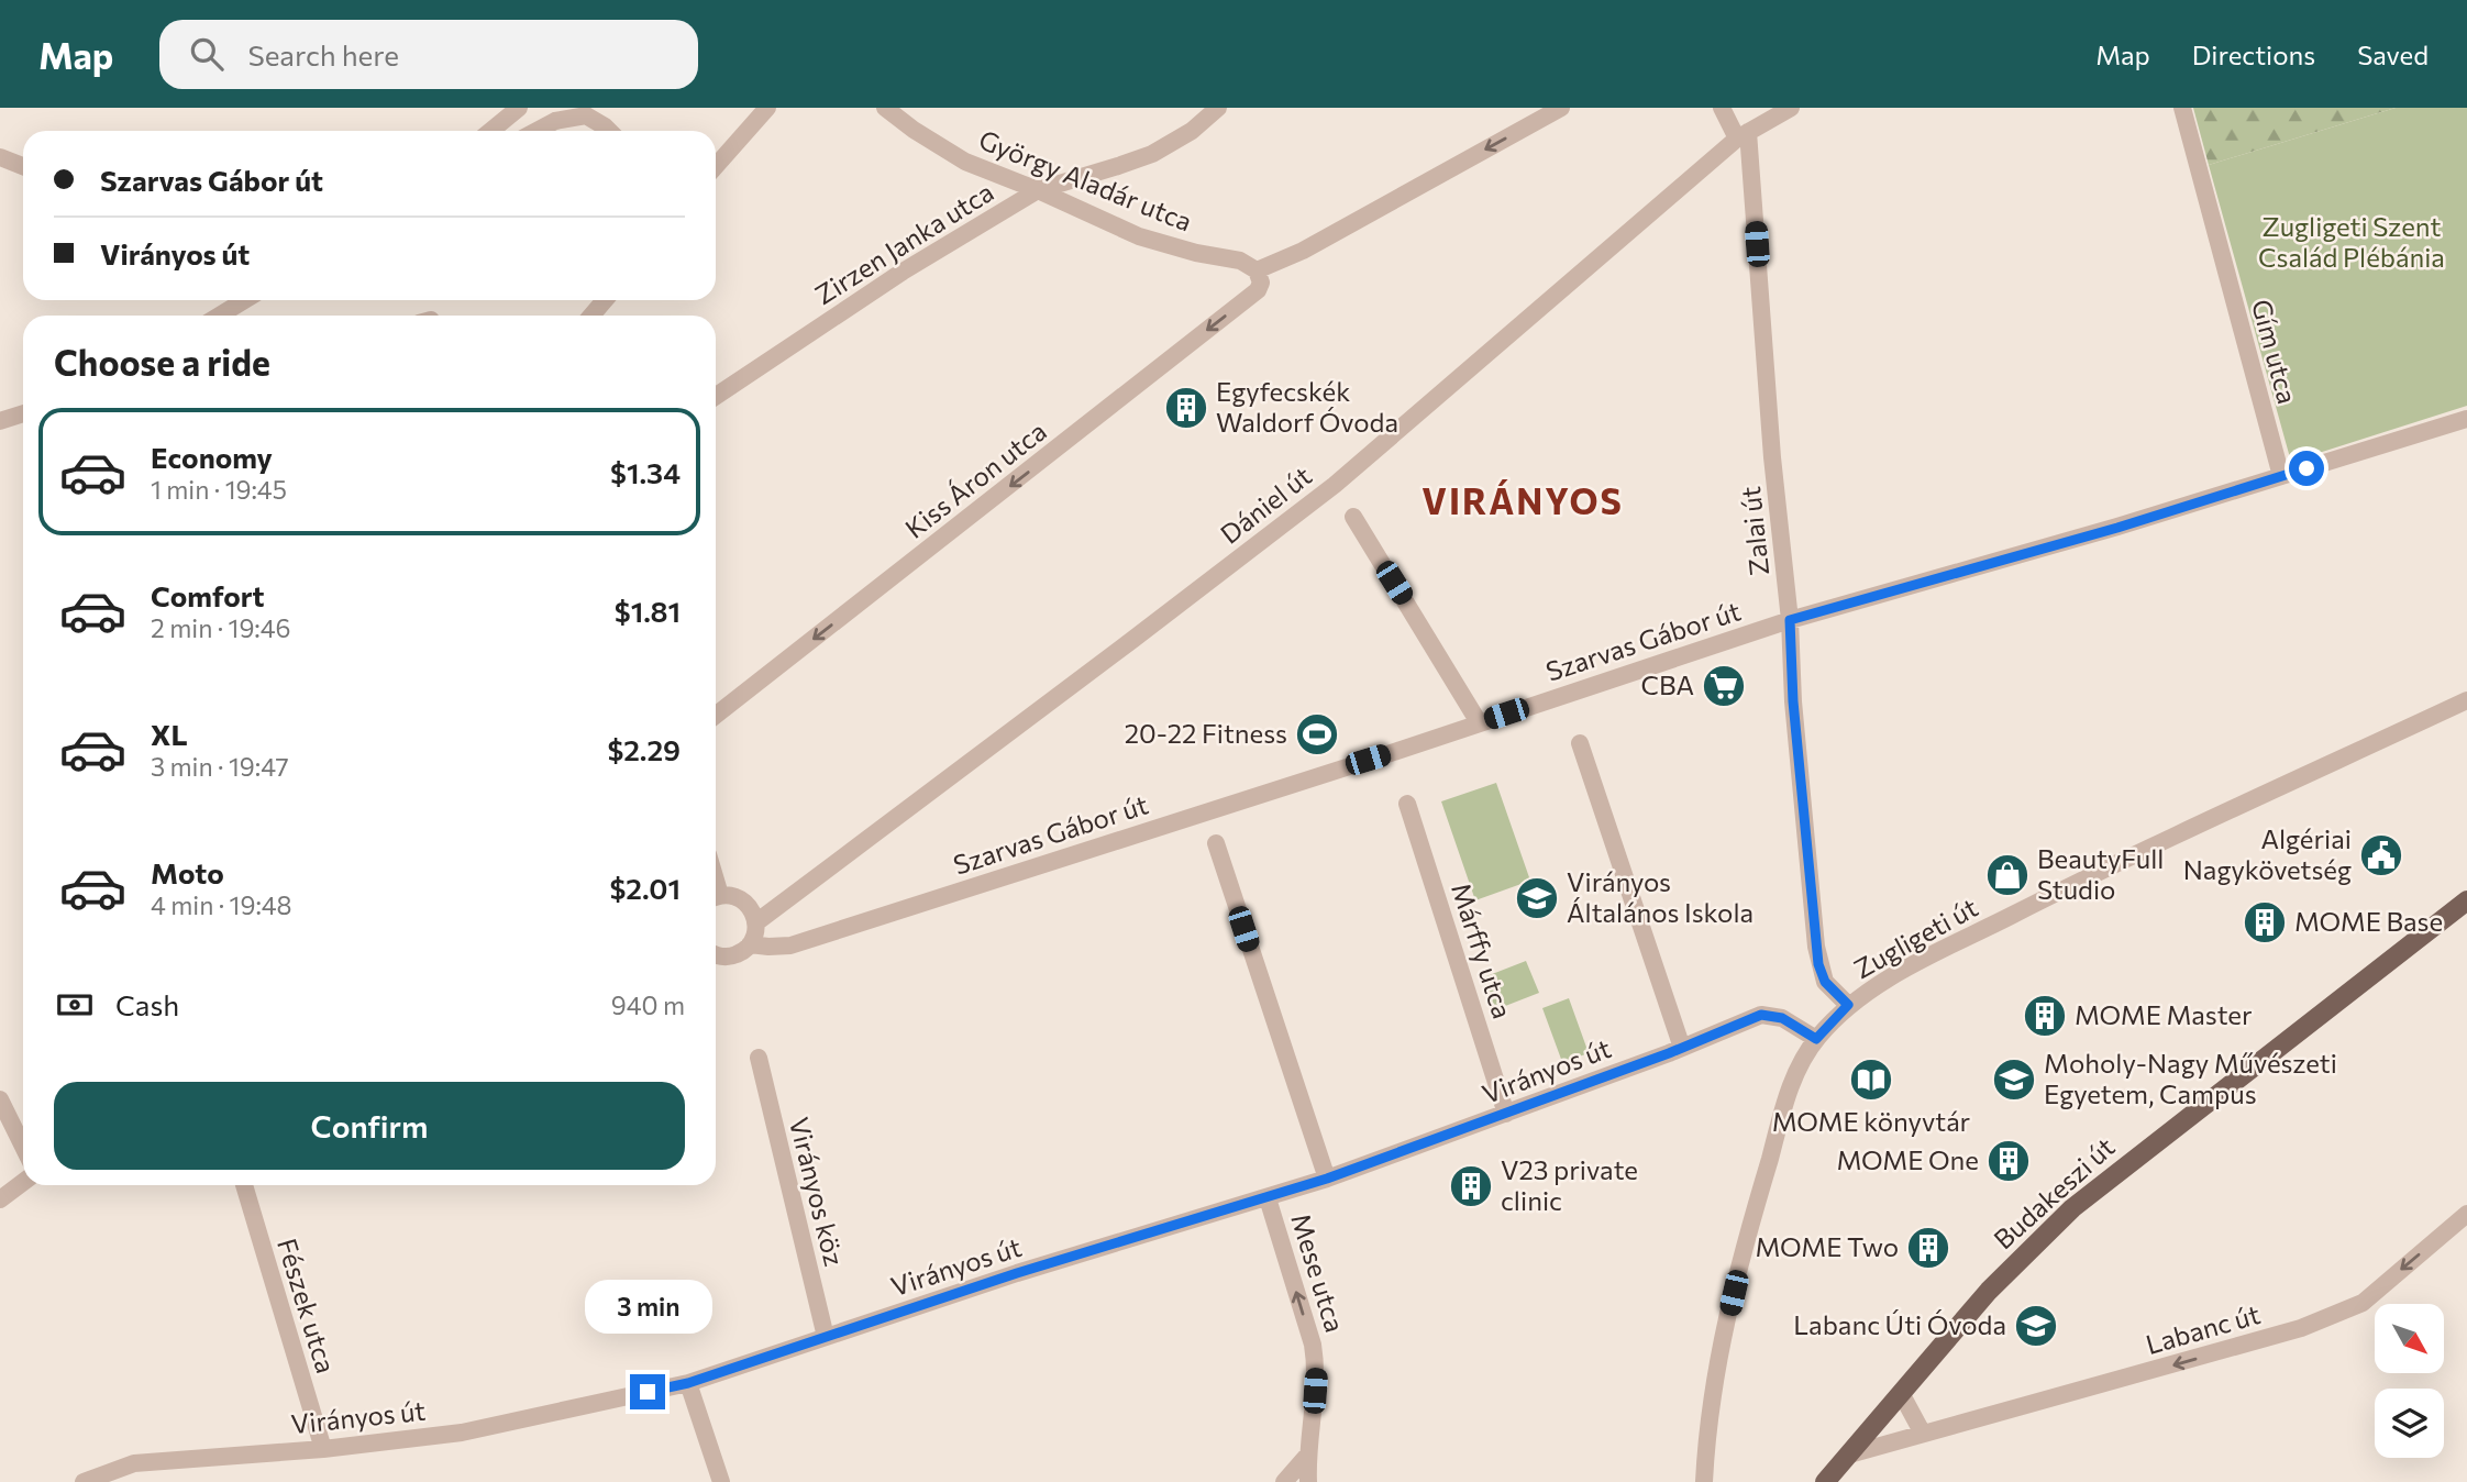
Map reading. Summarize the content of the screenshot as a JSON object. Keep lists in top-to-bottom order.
{
  "streets": {
    "main road": ["Budakeszi út"],
    "street": [
      "György Aladár utca",
      "Zirzen Janka utca",
      "Gím utca",
      "Kiss Áron utca",
      "Dániel út",
      "Zalai út",
      "Szarvas Gábor út",
      "Zugligeti út",
      "Márffy utca",
      "Virányos út",
      "Virányos köz",
      "Mese utca",
      "Fészek utca",
      "Labanc út"
    ]
  },
  "crossings": [
    ["György Aladár utca", "Zirzen Janka utca"],
    ["György Aladár utca", "Kiss Áron utca"],
    ["Gím utca", "Szarvas Gábor út"],
    ["Dániel út", "Zalai út"],
    ["Zalai út", "Szarvas Gábor út"],
    ["Zalai út", "Zugligeti út"],
    ["Zugligeti út", "Virányos út"],
    ["Márffy utca", "Virányos út"],
    ["Virányos út", "Virányos köz"],
    ["Virányos út", "Mese utca"],
    ["Virányos út", "Fészek utca"],
    ["Budakeszi út", "Labanc út"]
  ],
  "one_way": ["Kiss Áron utca", "Mese utca", "Labanc út"],
  "districts": ["VIRÁNYOS"],
  "parks": ["Zugligeti Szent Család Plébánia"],
  "places": {
    "building": [
      "Egyfecskék Waldorf Óvoda",
      "MOME Base",
      "MOME Master",
      "MOME One",
      "V23 private clinic",
      "MOME Two"
    ],
    "supermarket": ["CBA"],
    "sports": ["20-22 Fitness"],
    "public building": ["Algériai Nagykövetség"],
    "shop": ["BeautyFull Studio"],
    "school or university": ["Virányos Általános Iskola", "Moholy-Nagy Művészeti Egyetem, Campus", "Labanc Úti Óvoda"],
    "library": ["MOME könyvtár"]
  },
  "north": "bottom right",
  "page": {
    "header": "Map",
    "search": "Search here",
    "nav": ["Map", "Directions", "Saved"],
    "banner": ["Szarvas Gábor út", "Virányos út"],
    "heading": "Choose a ride",
    "list": [
      {
        "name": "Economy",
        "note": "1 min · 19:45",
        "value": "$1.34"
      },
      {
        "name": "Comfort",
        "note": "2 min · 19:46",
        "value": "$1.81"
      },
      {
        "name": "XL",
        "note": "3 min · 19:47",
        "value": "$2.29"
      },
      {
        "name": "Moto",
        "note": "4 min · 19:48",
        "value": "$2.01"
      }
    ],
    "pay": ["Cash", "940 m"],
    "buttons": "Confirm",
    "bubble": "3 min"
  }
}
